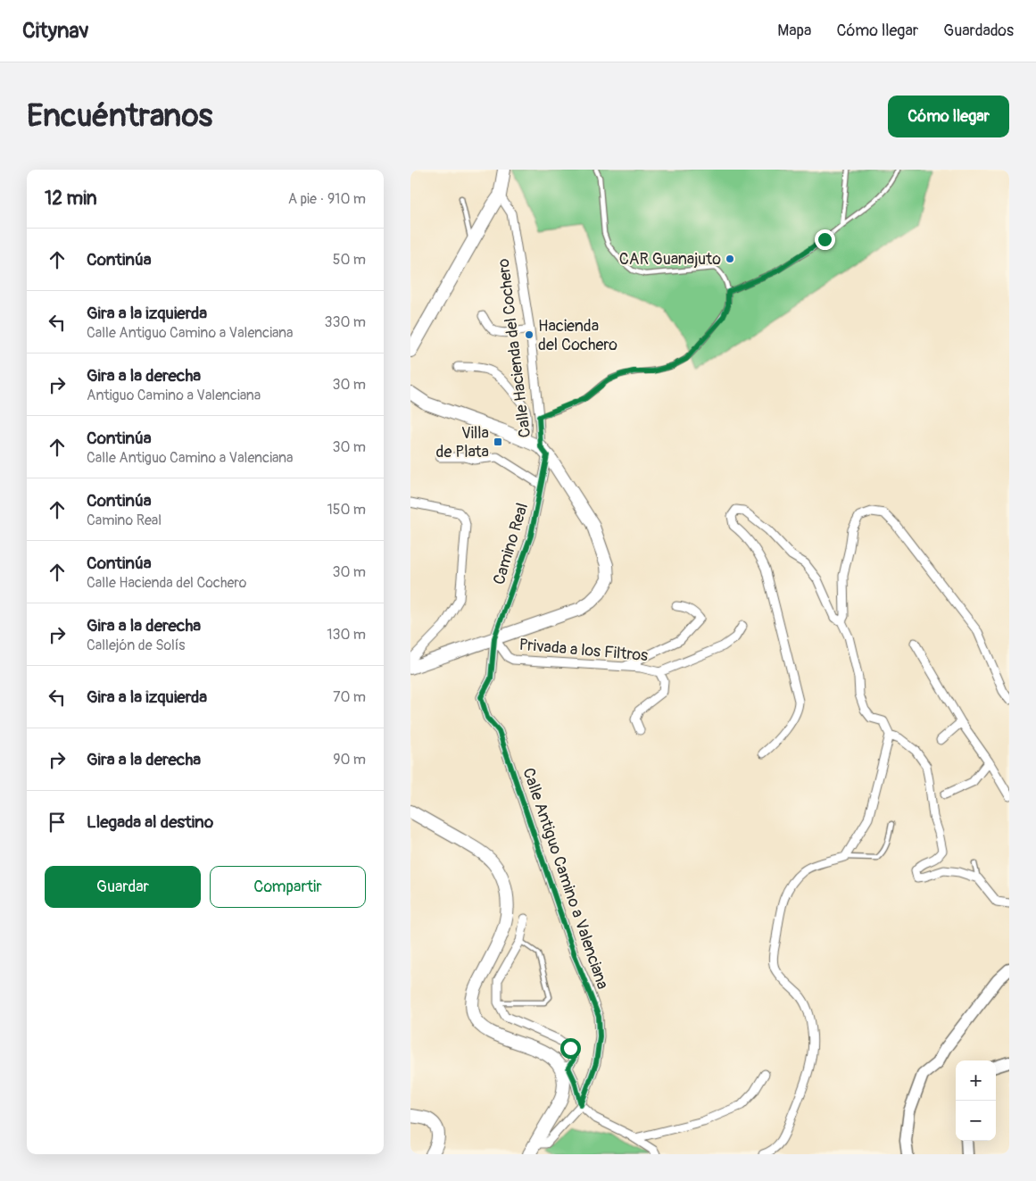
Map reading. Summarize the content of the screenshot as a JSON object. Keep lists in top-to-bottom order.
{
  "streets": {
    "street": [
      "Calle Hacienda del Cochero",
      "Camino Real",
      "Privada a los Filtros",
      "Calle Antiguo Camino a Valenciana"
    ]
  },
  "crossings": [
    ["Calle Hacienda del Cochero", "Camino Real"],
    ["Camino Real", "Privada a los Filtros"],
    ["Camino Real", "Calle Antiguo Camino a Valenciana"],
    ["Privada a los Filtros", "Calle Antiguo Camino a Valenciana"]
  ],
  "places": {
    "other": ["CAR Guanajuto", "Hacienda del Cochero"],
    "transit": ["Villa de Plata"]
  },
  "page": {
    "header": "Citynav",
    "nav": ["Mapa", "Cómo llegar", "Guardados"],
    "buttons": [
      "Cómo llegar",
      ["Guardar", "Compartir"]
    ],
    "title": "Encuéntranos",
    "heading": ["12 min", "A pie · 910 m"],
    "list": [
      ["Continúa", "50 m"],
      ["Gira a la izquierda", "Calle Antiguo Camino a Valenciana", "330 m"],
      ["Gira a la derecha", "Antiguo Camino a Valenciana", "30 m"],
      ["Continúa", "Calle Antiguo Camino a Valenciana", "30 m"],
      ["Continúa", "Camino Real", "150 m"],
      ["Continúa", "Calle Hacienda del Cochero", "30 m"],
      ["Gira a la derecha", "Callejón de Solís", "130 m"],
      ["Gira a la izquierda", "70 m"],
      ["Gira a la derecha", "90 m"],
      "Llegada al destino"
    ],
    "map_buttons": ["+", "−"]
  }
}
